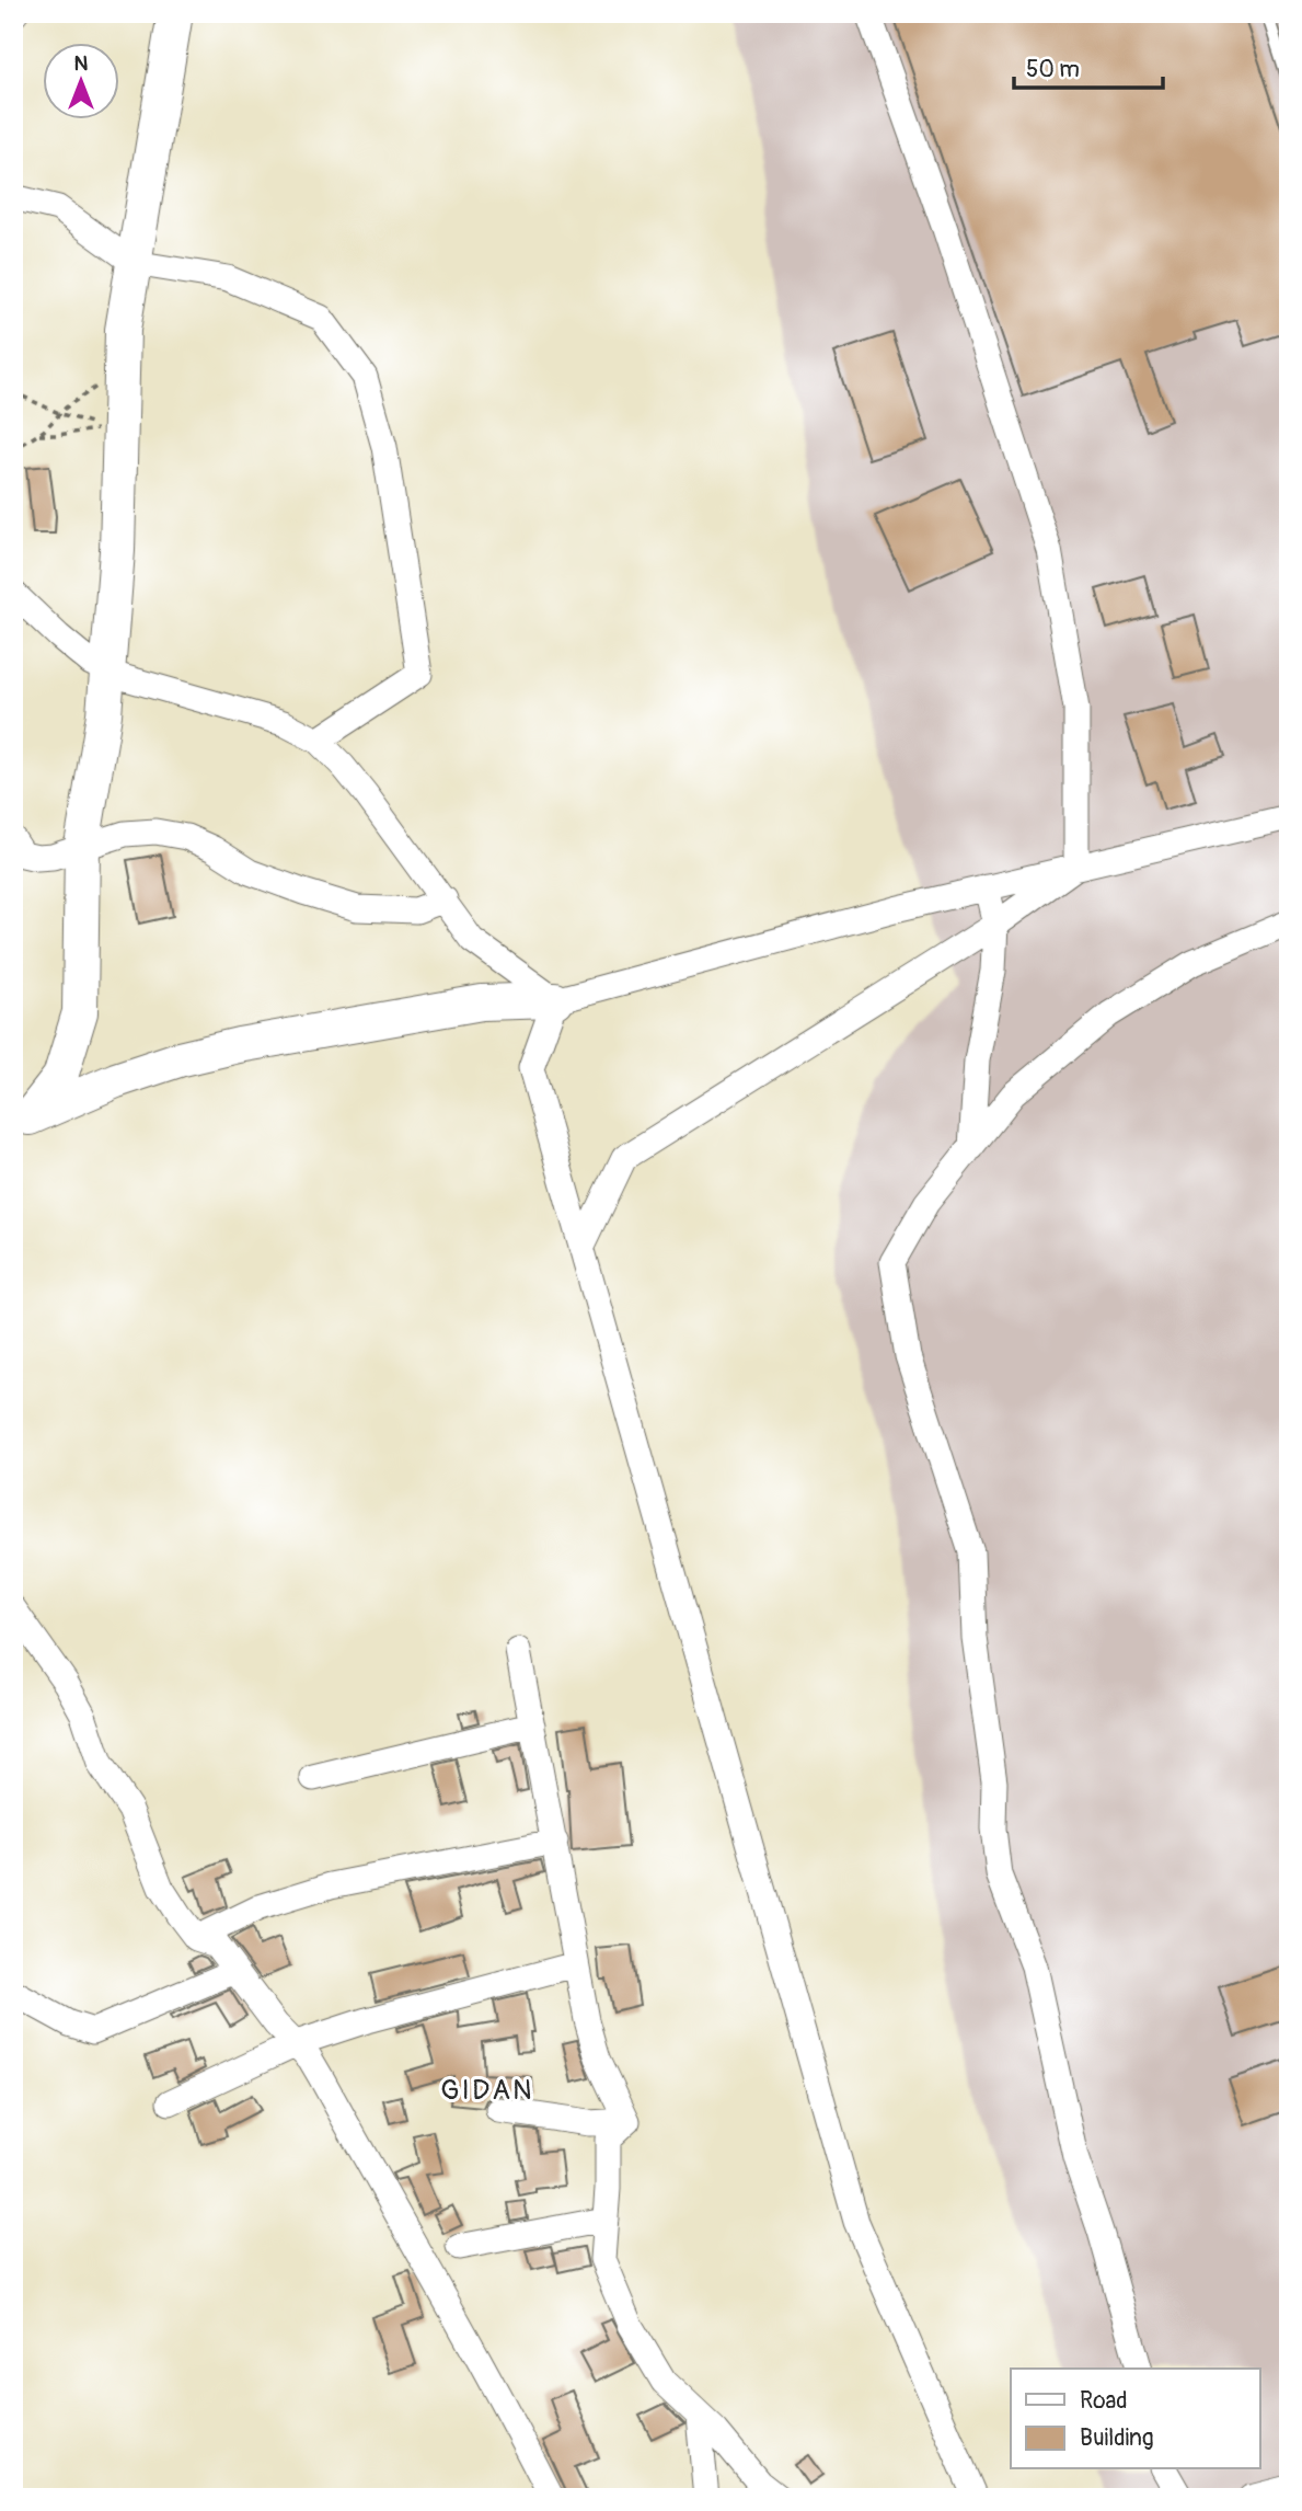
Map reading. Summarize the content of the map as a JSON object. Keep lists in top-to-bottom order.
{
  "districts": ["GIDAN"],
  "legend": ["Road", "Building"],
  "scale_bar": "50 m",
  "north": "top"
}
